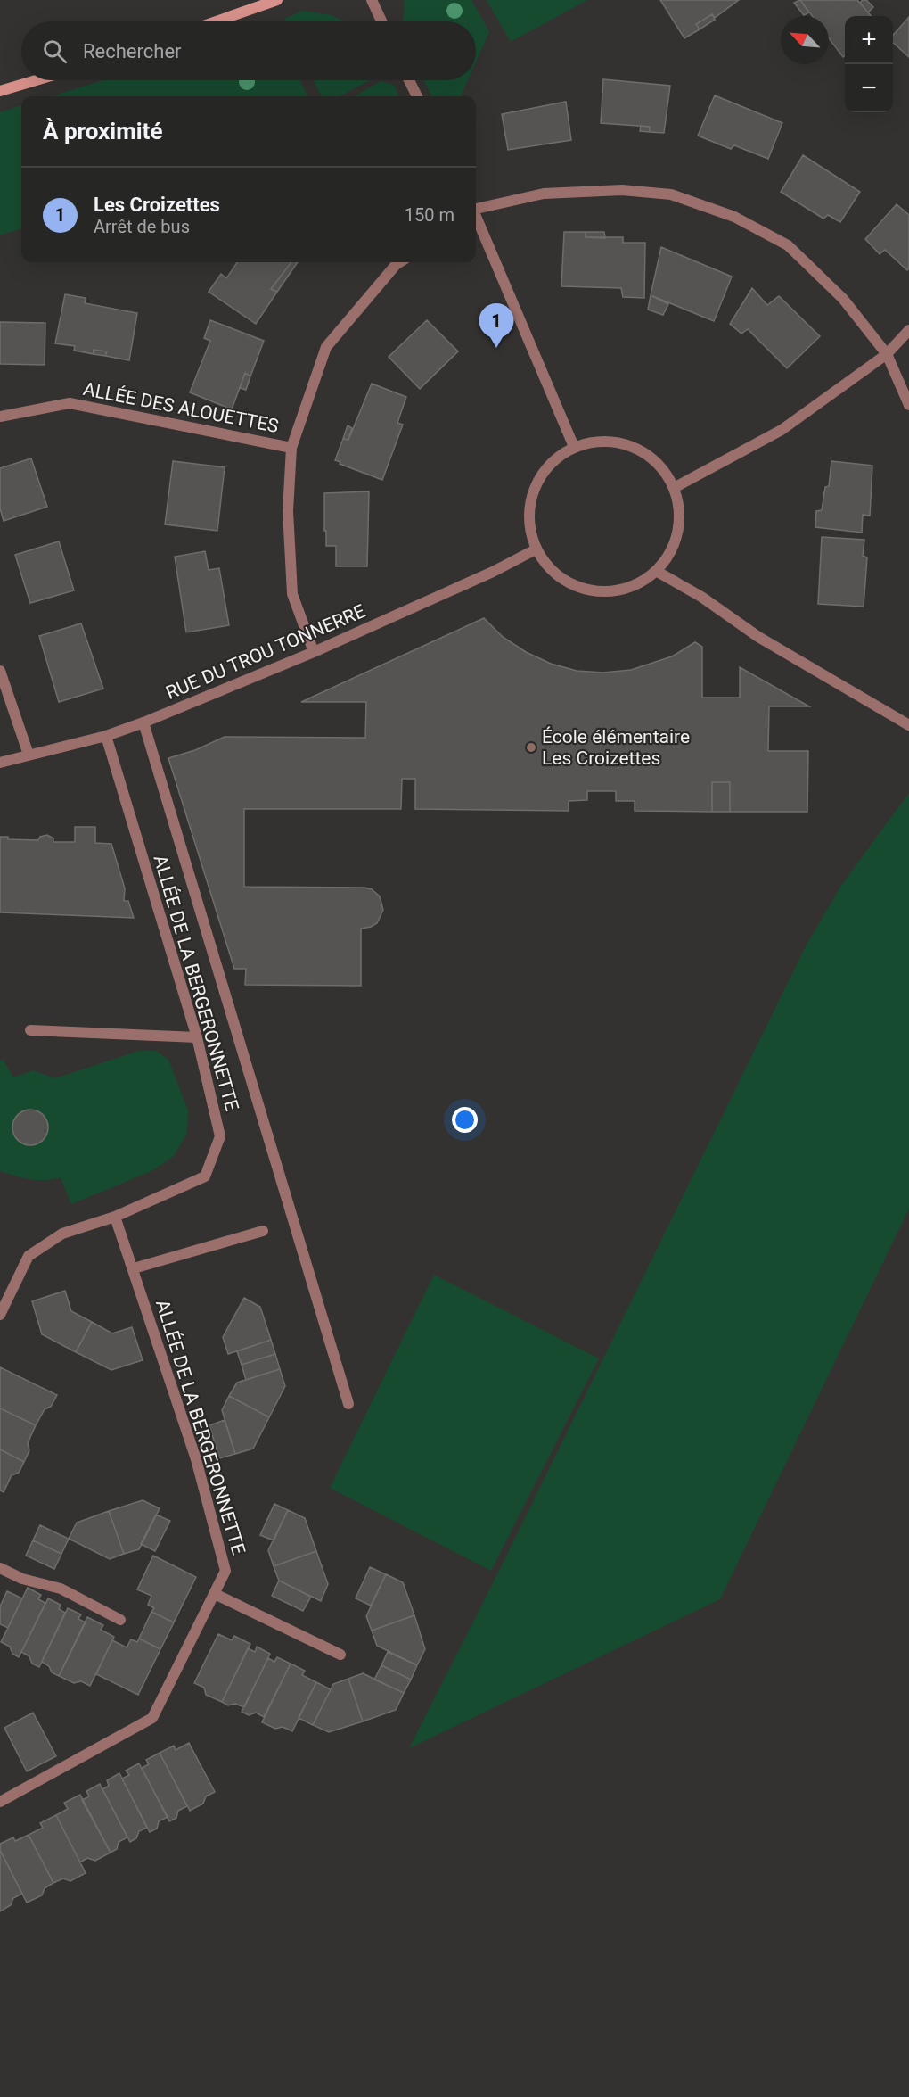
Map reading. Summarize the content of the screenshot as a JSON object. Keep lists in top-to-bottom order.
{
  "streets": {
    "street": ["ALLÉE DES ALOUETTES", "RUE DU TROU TONNERRE", "ALLÉE DE LA BERGERONNETTE"]
  },
  "crossings": [
    ["ALLÉE DES ALOUETTES", "RUE DU TROU TONNERRE"],
    ["RUE DU TROU TONNERRE", "ALLÉE DE LA BERGERONNETTE"]
  ],
  "places": ["École élémentaire Les Croizettes"],
  "north": "top left",
  "page": {
    "map_buttons": ["+", "−"],
    "search": "Rechercher",
    "heading": "À proximité",
    "list": [
      {
        "mark": "1",
        "name": "Les Croizettes",
        "note": "Arrêt de bus",
        "value": "150 m"
      }
    ],
    "pins": "1"
  }
}
